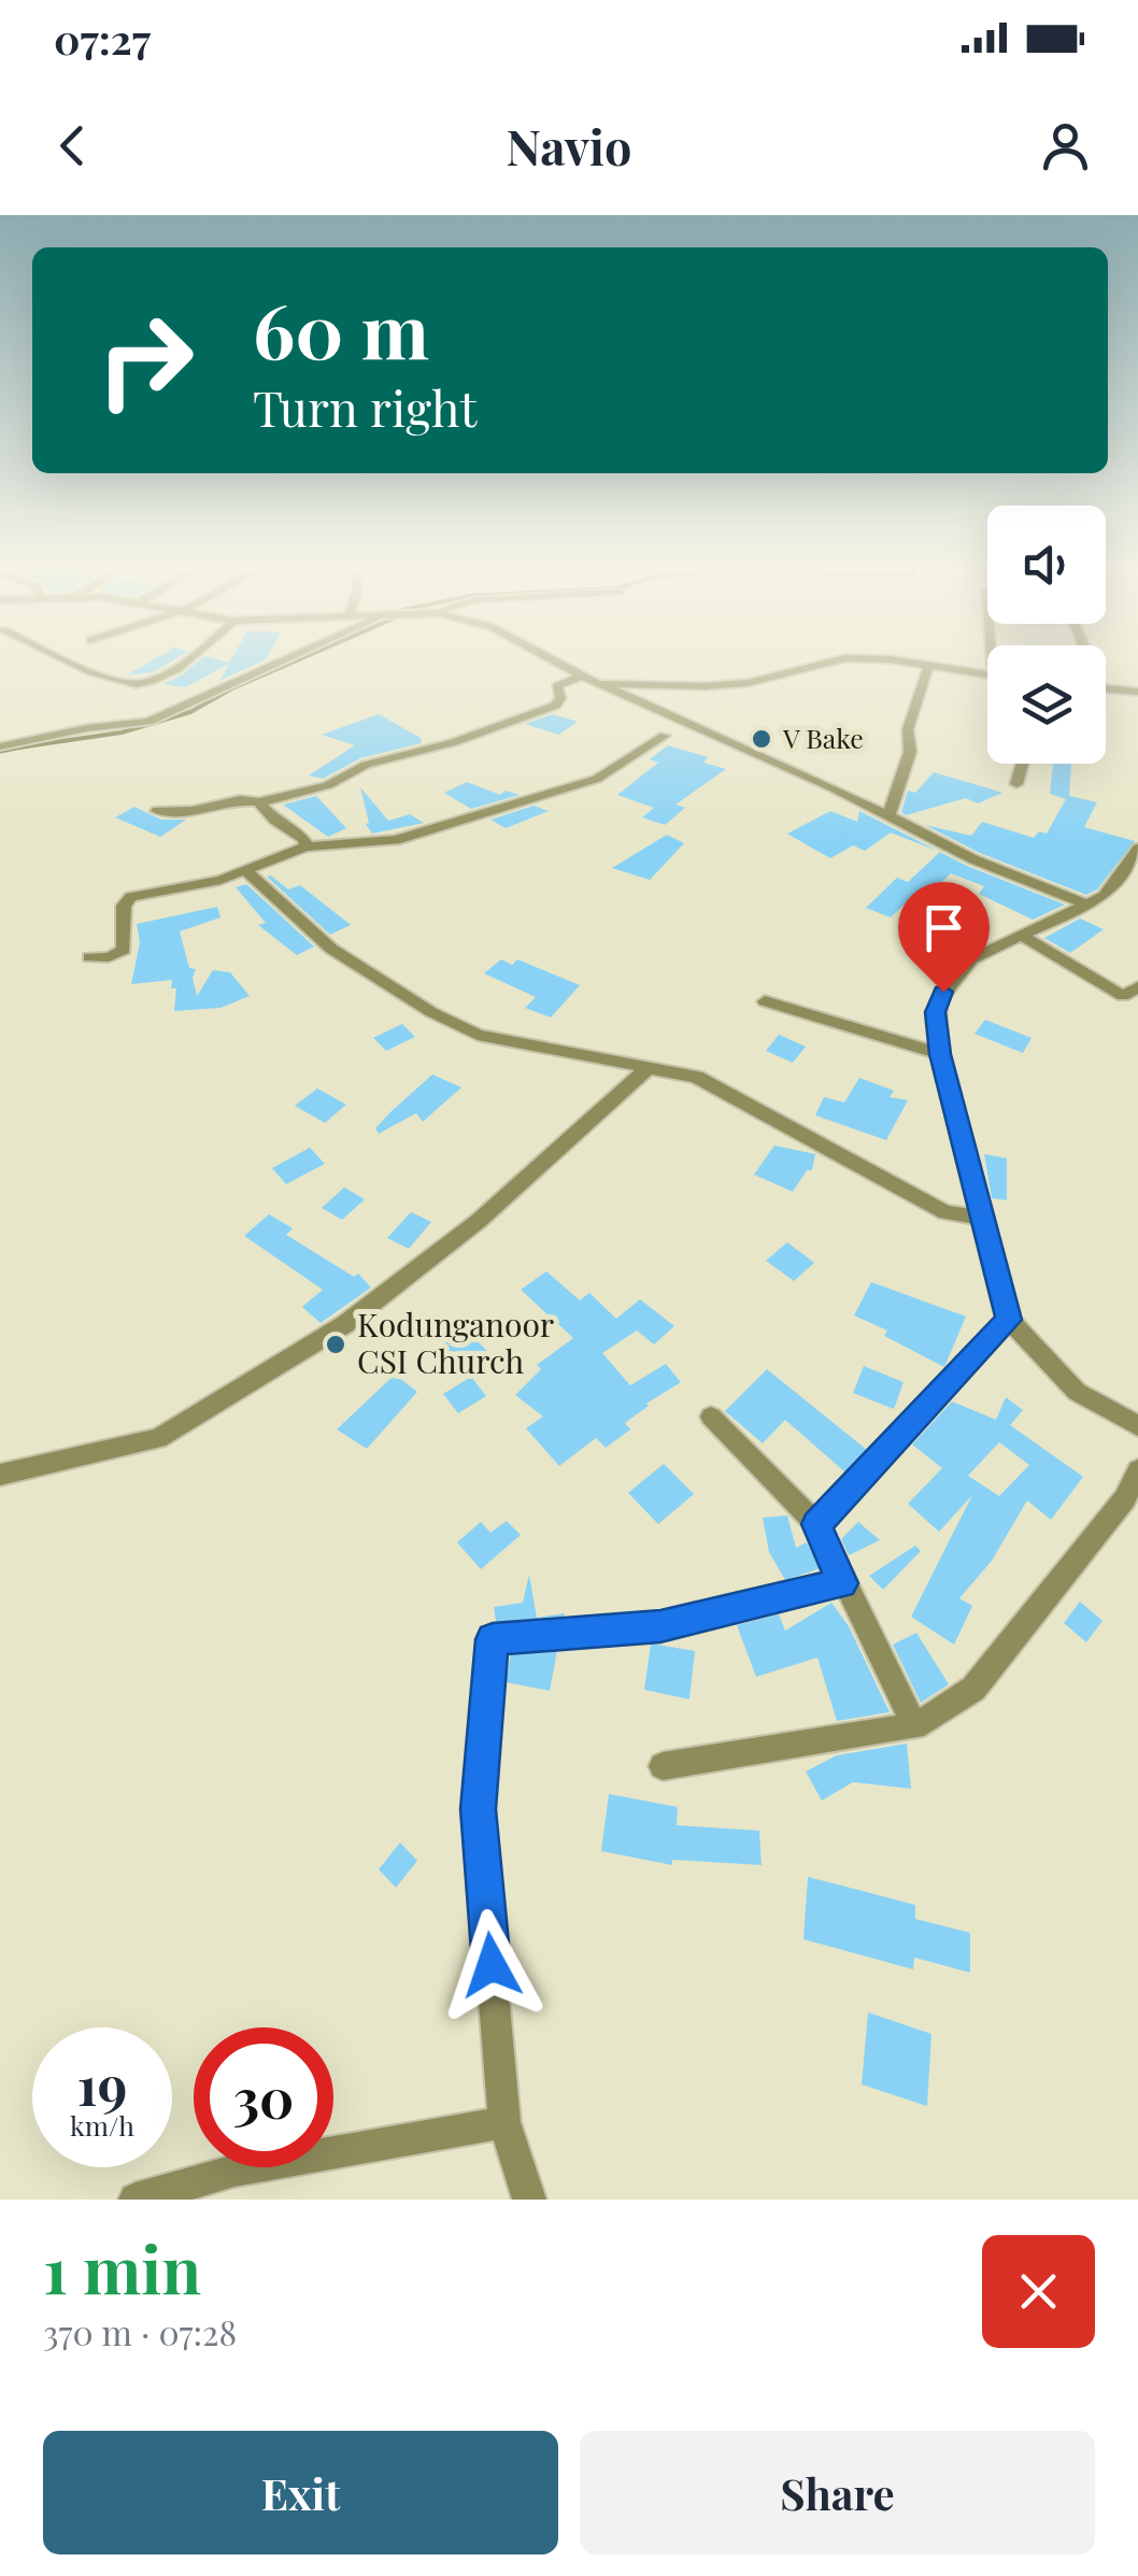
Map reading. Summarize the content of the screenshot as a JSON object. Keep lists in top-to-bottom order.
{
  "places": ["V Bake", "Kodunganoor CSI Church"],
  "page": {
    "status": "07:27",
    "header": "Navio",
    "turn": ["60 m", "Turn right"],
    "speed": "19 km/h",
    "limit": "30",
    "heading": ["1 min", "370 m · 07:28"],
    "buttons": ["Exit", "Share"]
  }
}
